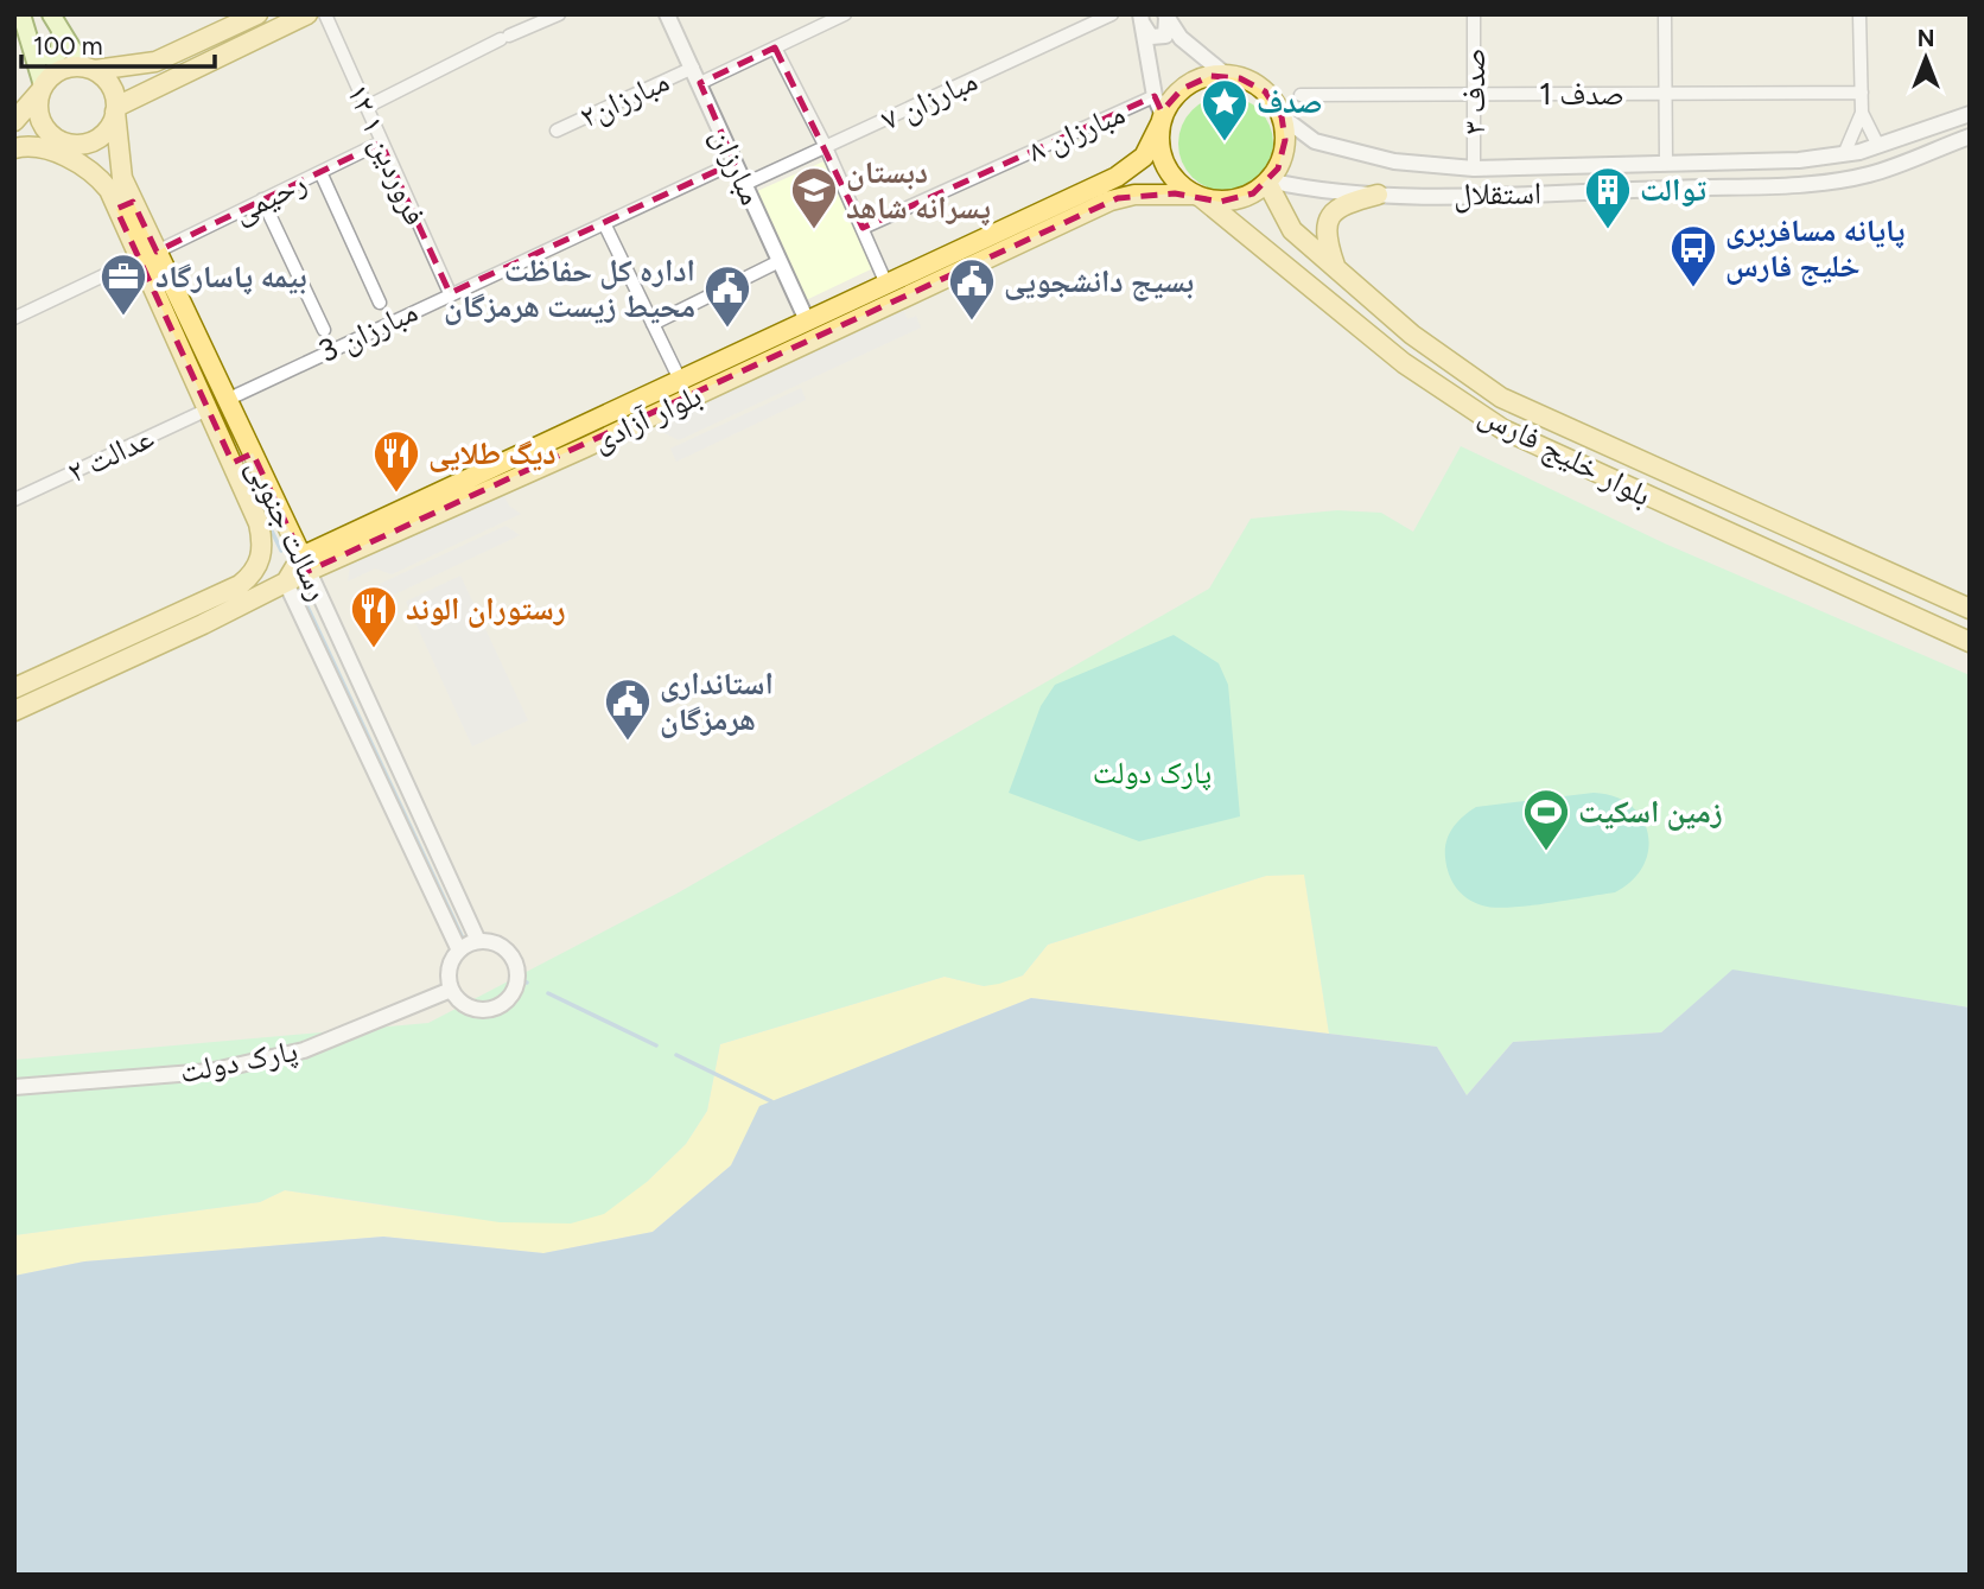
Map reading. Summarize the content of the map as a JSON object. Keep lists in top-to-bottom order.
{
  "streets": {
    "main road": ["بلوار آزادی", "بلوار خلیج فارس", "رسالت جنوبی"],
    "street": [
      "صدف ۳",
      "صدف 1",
      "مبارزان۲",
      "مبارزان ۷",
      "مبارزان ۸",
      "۱۲ فروردین ۱",
      "مبارزان",
      "استقلال",
      "رحیمی",
      "مبارزان 3",
      "عدالت ۲",
      "پارک دولت"
    ]
  },
  "crossings": [
    ["صدف ۳", "صدف 1"],
    ["صدف ۳", "استقلال"],
    ["مبارزان۲", "مبارزان"],
    ["مبارزان ۷", "مبارزان"],
    ["۱۲ فروردین ۱", "رحیمی"],
    ["۱۲ فروردین ۱", "مبارزان 3"],
    ["مبارزان", "مبارزان 3"],
    ["مبارزان", "بلوار آزادی"],
    ["استقلال", "بلوار آزادی"],
    ["استقلال", "بلوار خلیج فارس"],
    ["رحیمی", "رسالت جنوبی"],
    ["مبارزان 3", "رسالت جنوبی"],
    ["بلوار آزادی", "بلوار خلیج فارس"],
    ["بلوار آزادی", "رسالت جنوبی"],
    ["عدالت ۲", "رسالت جنوبی"],
    ["رسالت جنوبی", "پارک دولت"]
  ],
  "parks": ["پارک دولت"],
  "places": {
    "place": ["صدف"],
    "school or university": ["دبستان پسرانه شاهد"],
    "building": ["توالت"],
    "bus stop": ["پایانه مسافربری خلیج فارس"],
    "office": ["بیمه پاسارگاد"],
    "public building": ["بسیج دانشجویی", "اداره کل حفاظت محیط زیست هرمزگان", "استانداری هرمزگان"],
    "restaurant": ["دیگ طلایی", "رستوران الوند"],
    "sports": ["زمین اسکیت"]
  },
  "scale_bar": "100 m",
  "north": "top"
}
